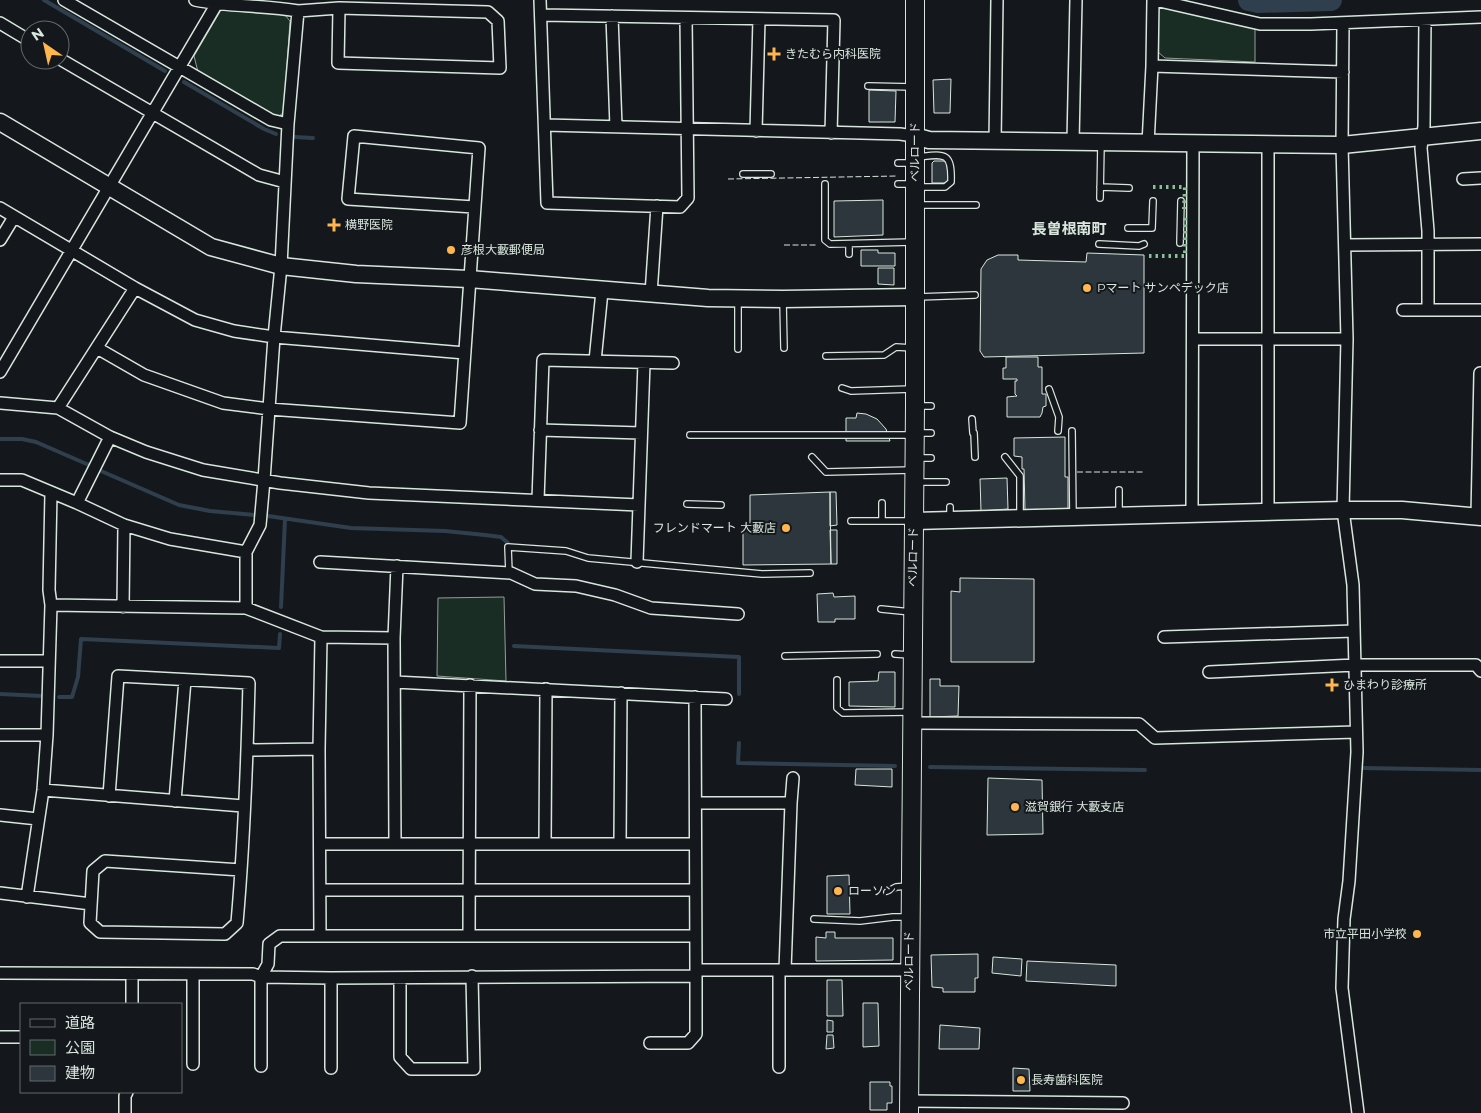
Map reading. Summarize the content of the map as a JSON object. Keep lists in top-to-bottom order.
{
  "streets": {
    "main road": ["ベルロード"]
  },
  "districts": ["長曽根南町"],
  "places": {
    "health": ["きたむら内科医院", "横野医院", "ひまわり診療所"],
    "other": [
      "彦根大藪郵便局",
      "Pマート サンペデック店",
      "フレンドマート 大藪店",
      "滋賀銀行 大藪支店",
      "ローソン",
      "市立平田小学校",
      "長寿歯科医院"
    ]
  },
  "legend": ["道路", "公園", "建物"],
  "north": "top left"
}
